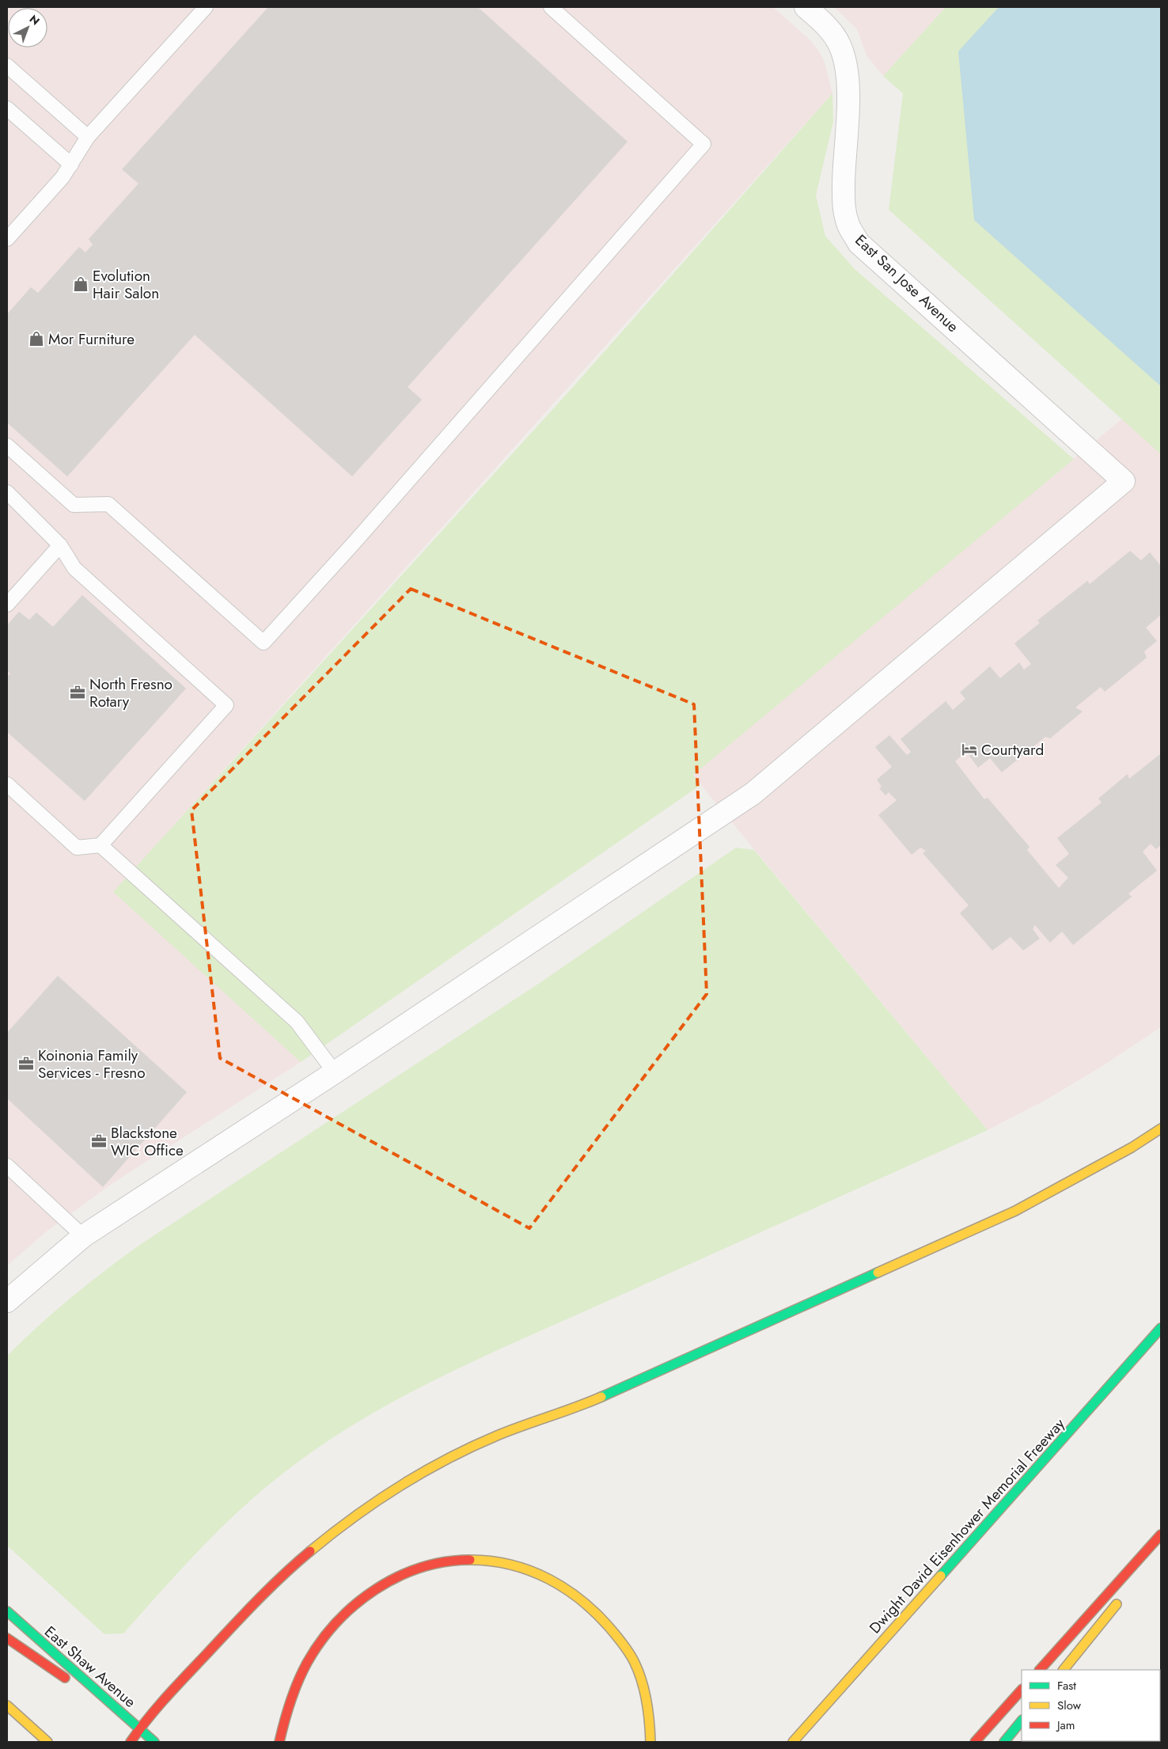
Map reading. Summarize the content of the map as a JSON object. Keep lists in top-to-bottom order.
{
  "streets": {
    "main road": ["Dwight David Eisenhower Memorial Freeway", "East Shaw Avenue"],
    "street": ["East San Jose Avenue"]
  },
  "places": {
    "shop": ["Evolution Hair Salon", "Mor Furniture"],
    "office": ["North Fresno Rotary", "Koinonia Family Services - Fresno", "Blackstone WIC Office"],
    "hotel": ["Courtyard"]
  },
  "legend": ["Fast", "Slow", "Jam"],
  "north": "top right"
}
